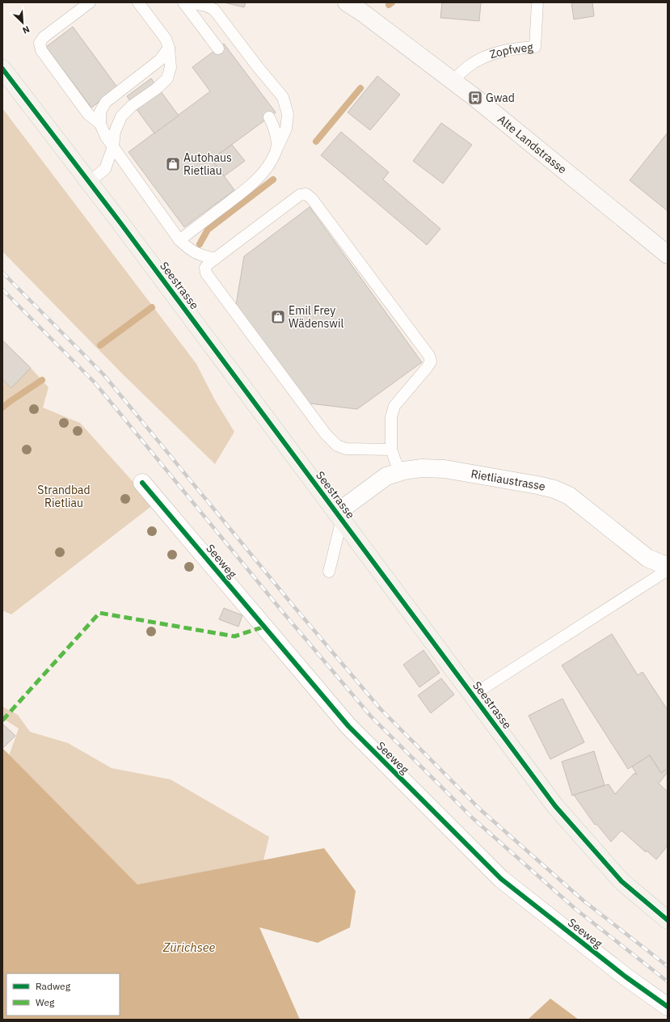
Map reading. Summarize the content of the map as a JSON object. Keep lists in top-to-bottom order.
{
  "streets": {
    "main road": ["Seestrasse"],
    "street": ["Alte Landstrasse", "Rietliaustrasse", "Seeweg"],
    "lane": ["Zopfweg"]
  },
  "crossings": [
    ["Zopfweg", "Alte Landstrasse"],
    ["Seestrasse", "Rietliaustrasse"]
  ],
  "water": ["Zürichsee"],
  "parks": ["Strandbad Rietliau"],
  "places": {
    "bus stop": ["Gwad"],
    "shop": ["Autohaus Rietliau", "Emil Frey Wädenswil"]
  },
  "legend": ["Radweg", "Weg"],
  "north": "bottom right"
}
